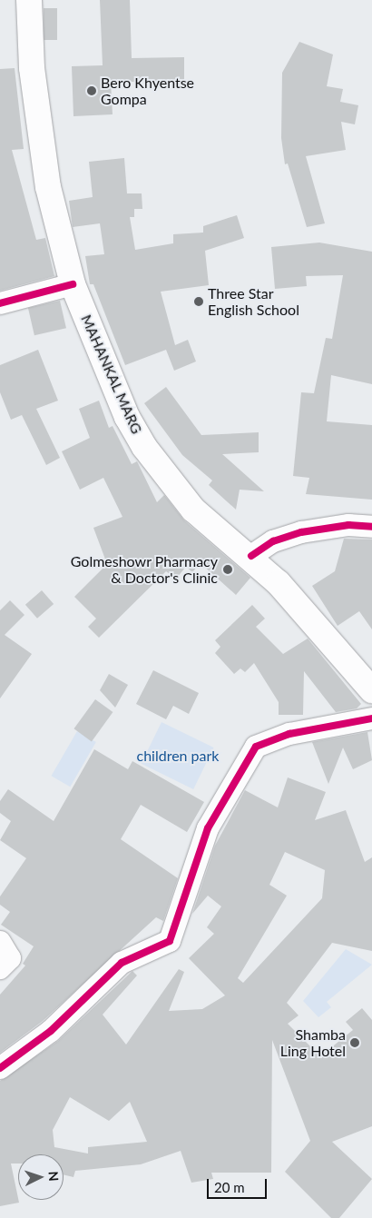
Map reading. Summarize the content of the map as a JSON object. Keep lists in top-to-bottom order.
{
  "streets": {
    "main road": ["MAHANKAL MARG"]
  },
  "parks": ["children park"],
  "places": [
    "Bero Khyentse Gompa",
    "Three Star English School",
    "Golmeshowr Pharmacy & Doctor's Clinic",
    "Shamba Ling Hotel"
  ],
  "scale_bar": "20 m",
  "north": "right"
}
